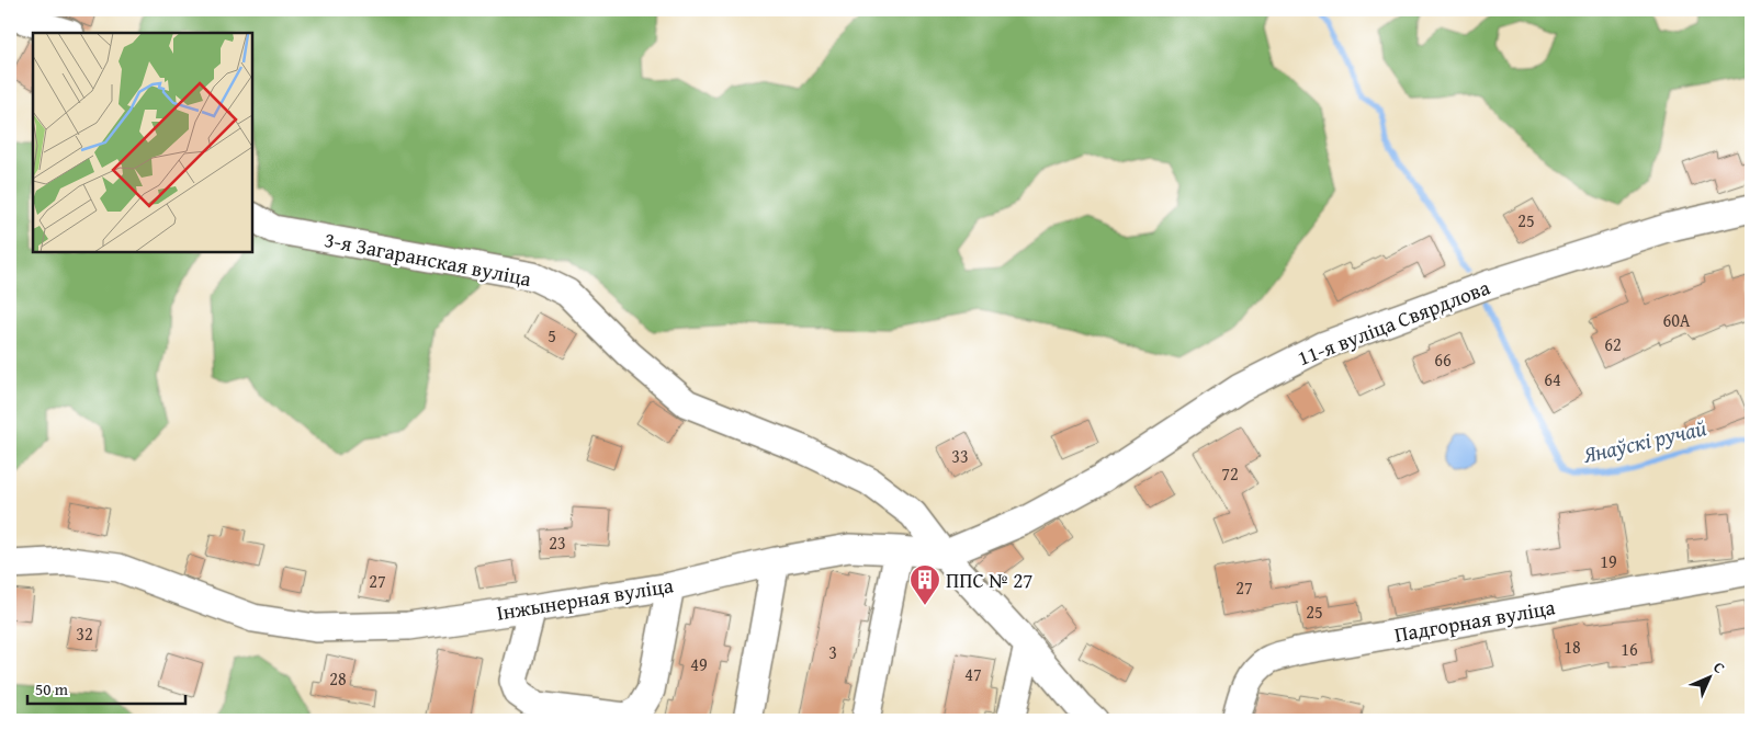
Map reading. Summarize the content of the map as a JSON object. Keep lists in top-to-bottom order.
{
  "streets": {
    "street": [
      "3-я Загаранская вуліца",
      "11-я вуліца Свярдлова",
      "Інжынерная вуліца",
      "Падгорная вуліца"
    ]
  },
  "crossings": [
    ["3-я Загаранская вуліца", "11-я вуліца Свярдлова"],
    ["3-я Загаранская вуліца", "Інжынерная вуліца"],
    ["11-я вуліца Свярдлова", "Інжынерная вуліца"]
  ],
  "water": ["Янаўскі ручай"],
  "places": {
    "building": ["ППС № 27"]
  },
  "house_numbers": [
    "25",
    "60А",
    "5",
    "62",
    "66",
    "64",
    "33",
    "72",
    "23",
    "19",
    "27",
    "27",
    "25",
    "32",
    "18",
    "16",
    "3",
    "49",
    "47",
    "28"
  ],
  "scale_bar": "50 m",
  "north": "top right"
}
